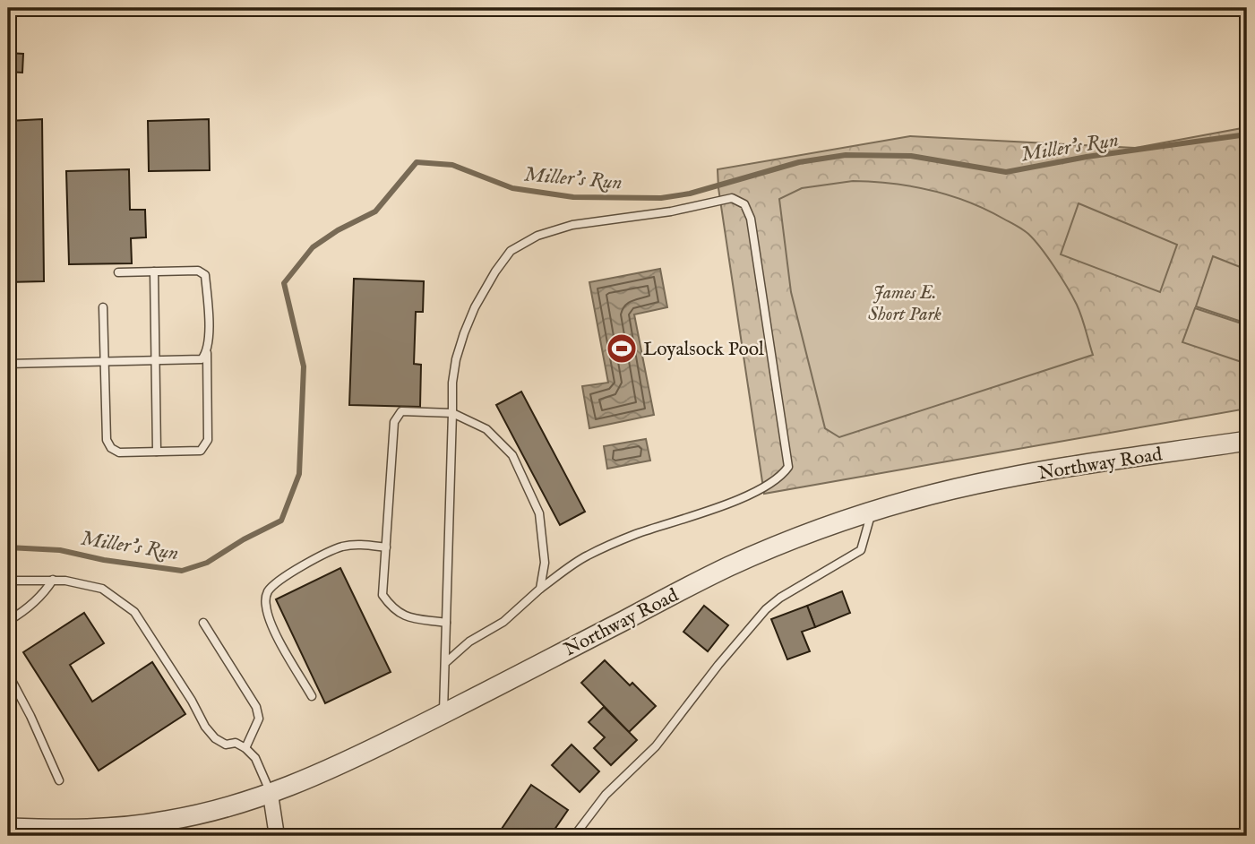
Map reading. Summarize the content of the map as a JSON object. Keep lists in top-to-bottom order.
{
  "streets": {
    "street": ["Northway Road"]
  },
  "water": ["Miller's Run"],
  "parks": ["James E. Short Park"],
  "places": {
    "sports": ["Loyalsock Pool"]
  }
}
